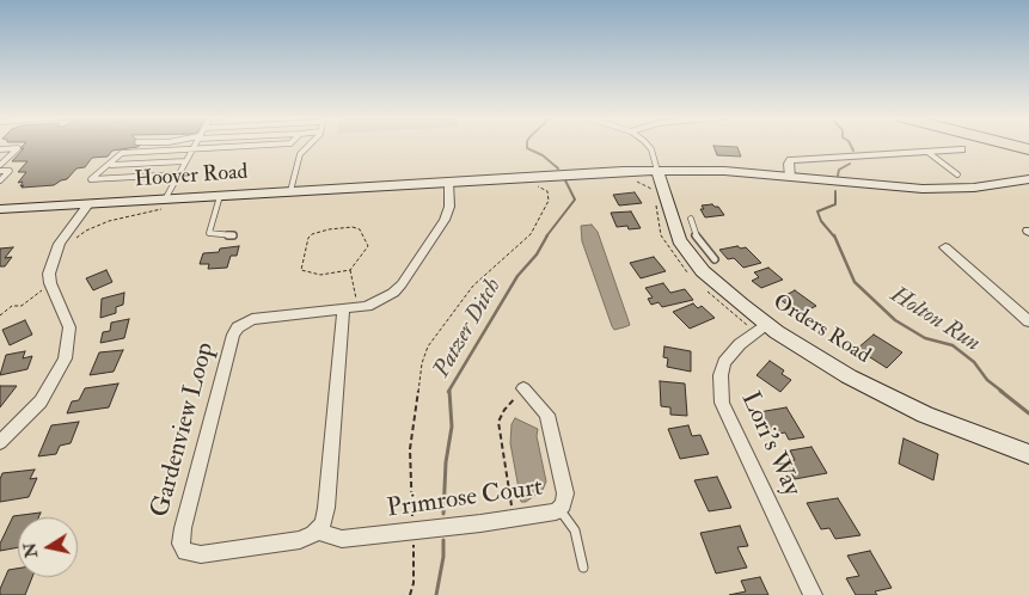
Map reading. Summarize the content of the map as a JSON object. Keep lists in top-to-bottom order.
{
  "streets": {
    "main road": ["Hoover Road", "Orders Road"],
    "street": ["Gardenview Loop", "Lori's Way", "Primrose Court"]
  },
  "crossings": [
    ["Hoover Road", "Orders Road"],
    ["Orders Road", "Lori's Way"],
    ["Gardenview Loop", "Primrose Court"]
  ],
  "water": ["Holton Run", "Patzer Ditch"],
  "north": "left"
}
